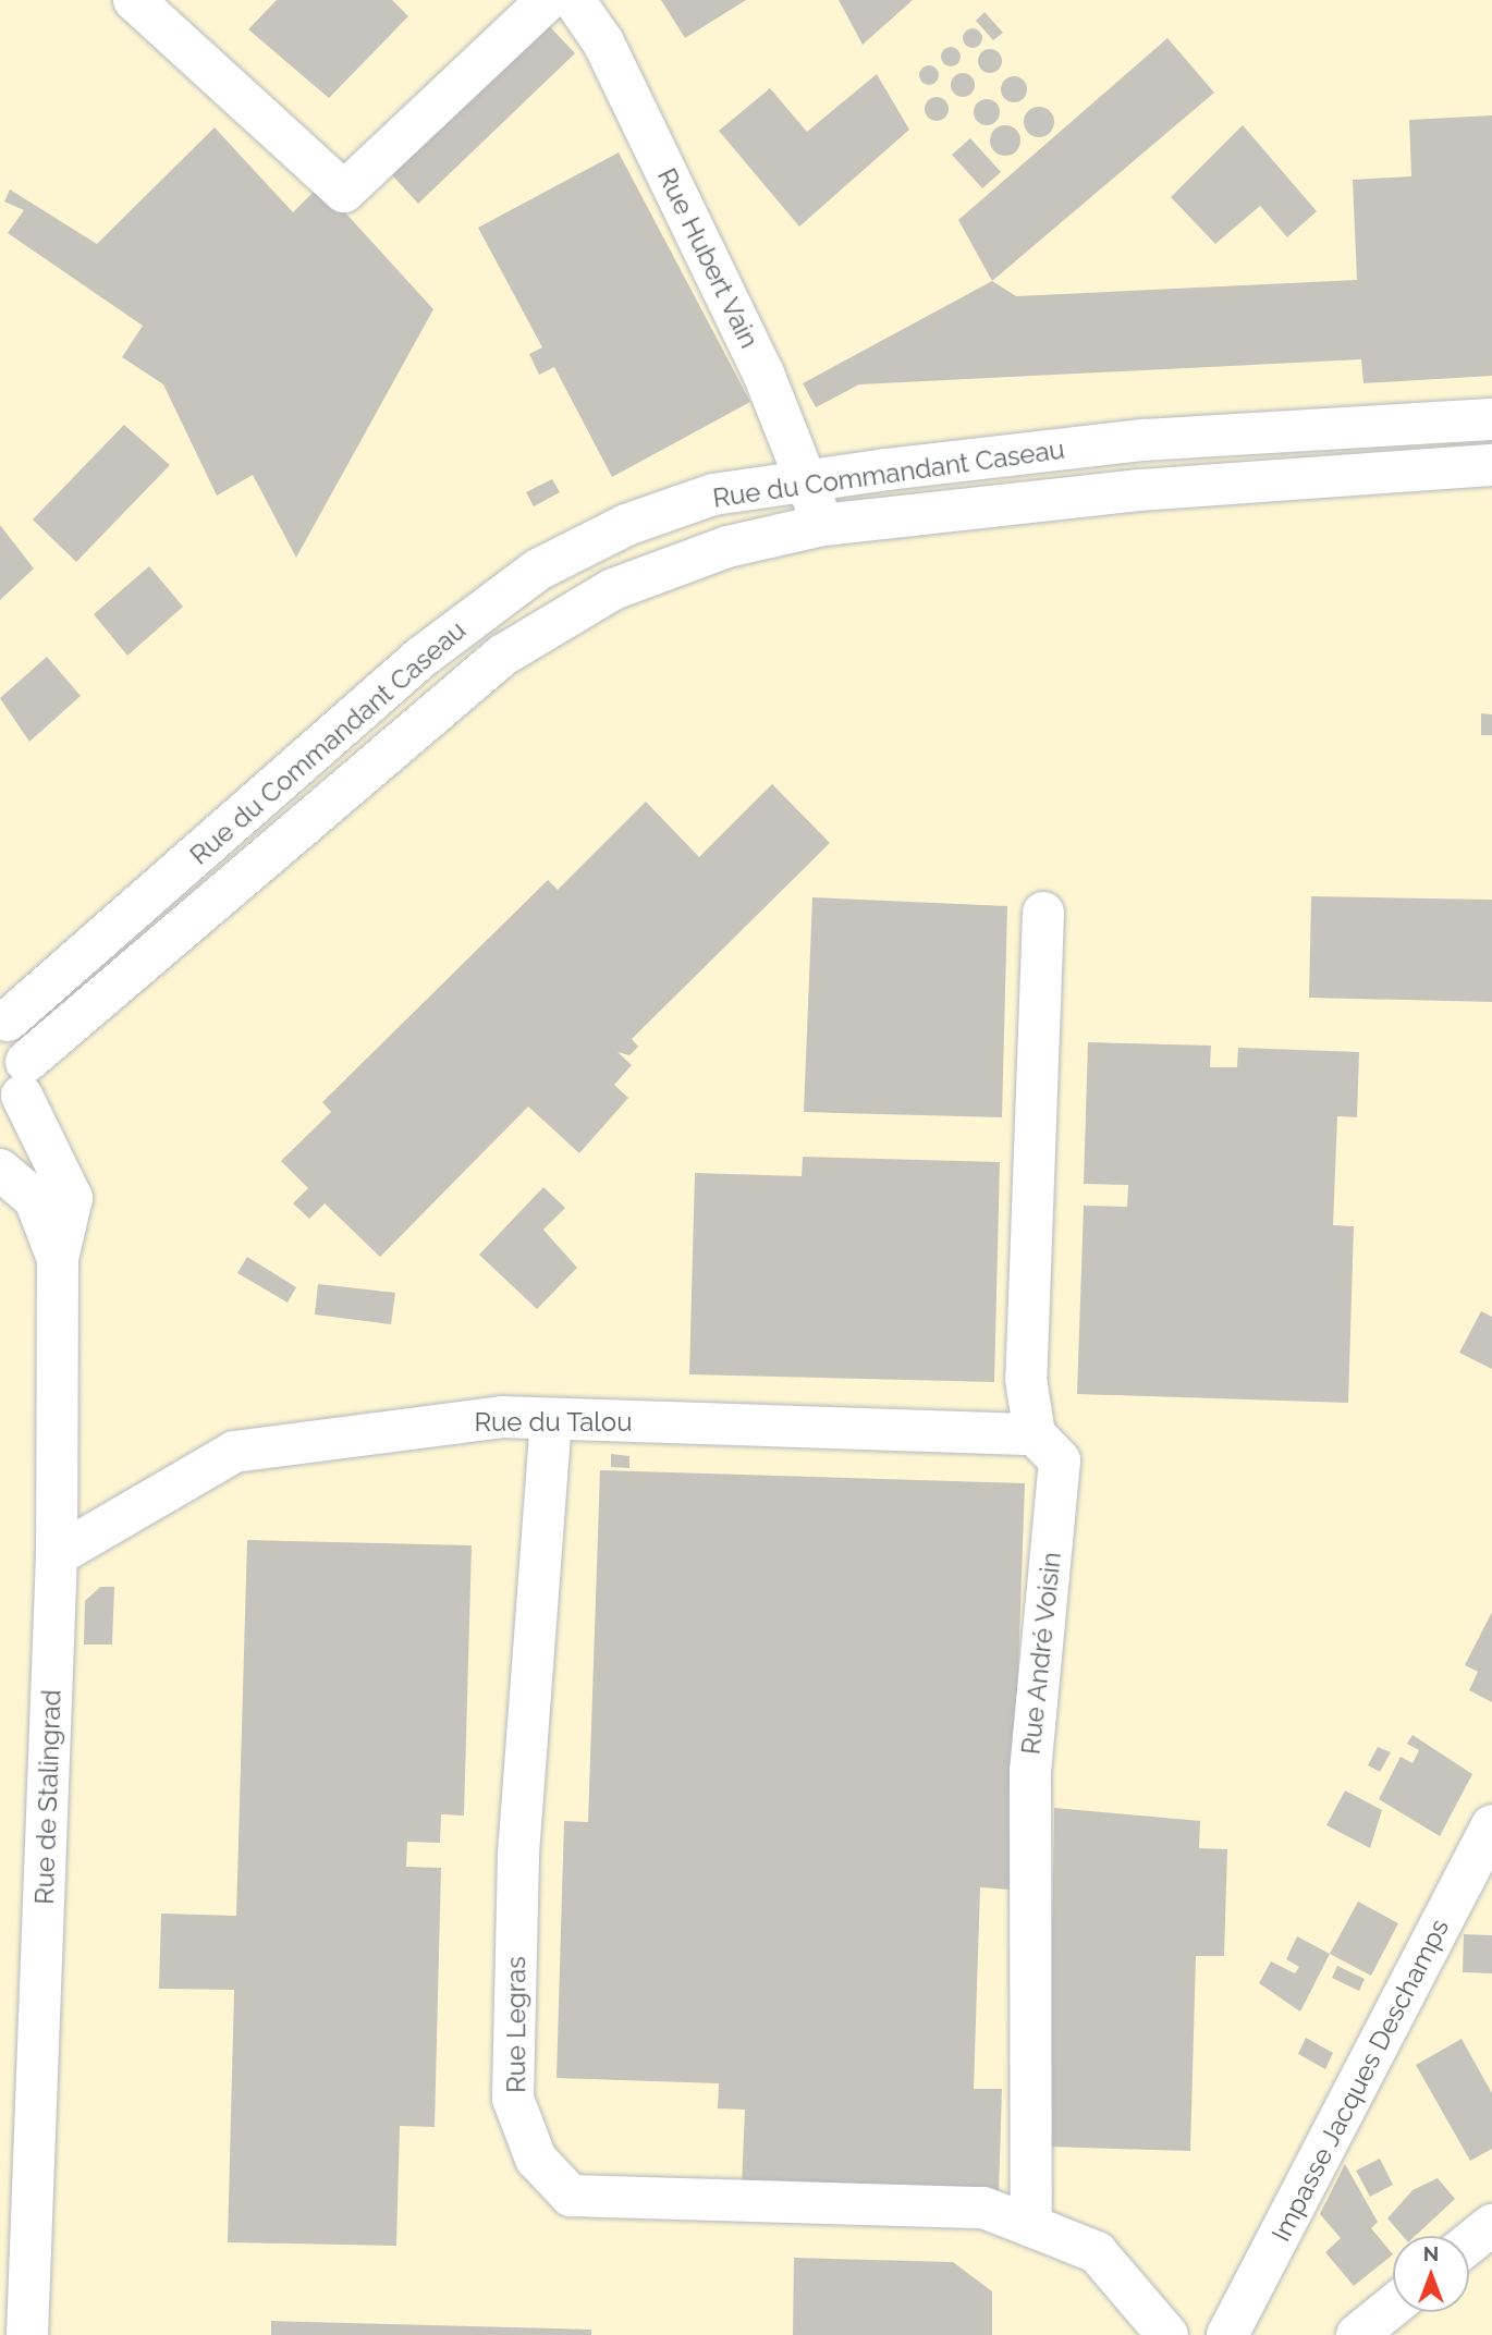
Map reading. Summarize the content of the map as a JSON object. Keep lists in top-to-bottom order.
{
  "streets": {
    "street": [
      "Rue Hubert Vain",
      "Rue du Commandant Caseau",
      "Rue du Talou",
      "Rue André Voisin",
      "Rue de Stalingrad",
      "Rue Legras",
      "Impasse Jacques Deschamps"
    ]
  },
  "crossings": [
    ["Rue Hubert Vain", "Rue du Commandant Caseau"],
    ["Rue du Commandant Caseau", "Rue de Stalingrad"],
    ["Rue du Talou", "Rue André Voisin"],
    ["Rue du Talou", "Rue de Stalingrad"],
    ["Rue du Talou", "Rue Legras"],
    ["Rue André Voisin", "Rue Legras"]
  ],
  "north": "top"
}
